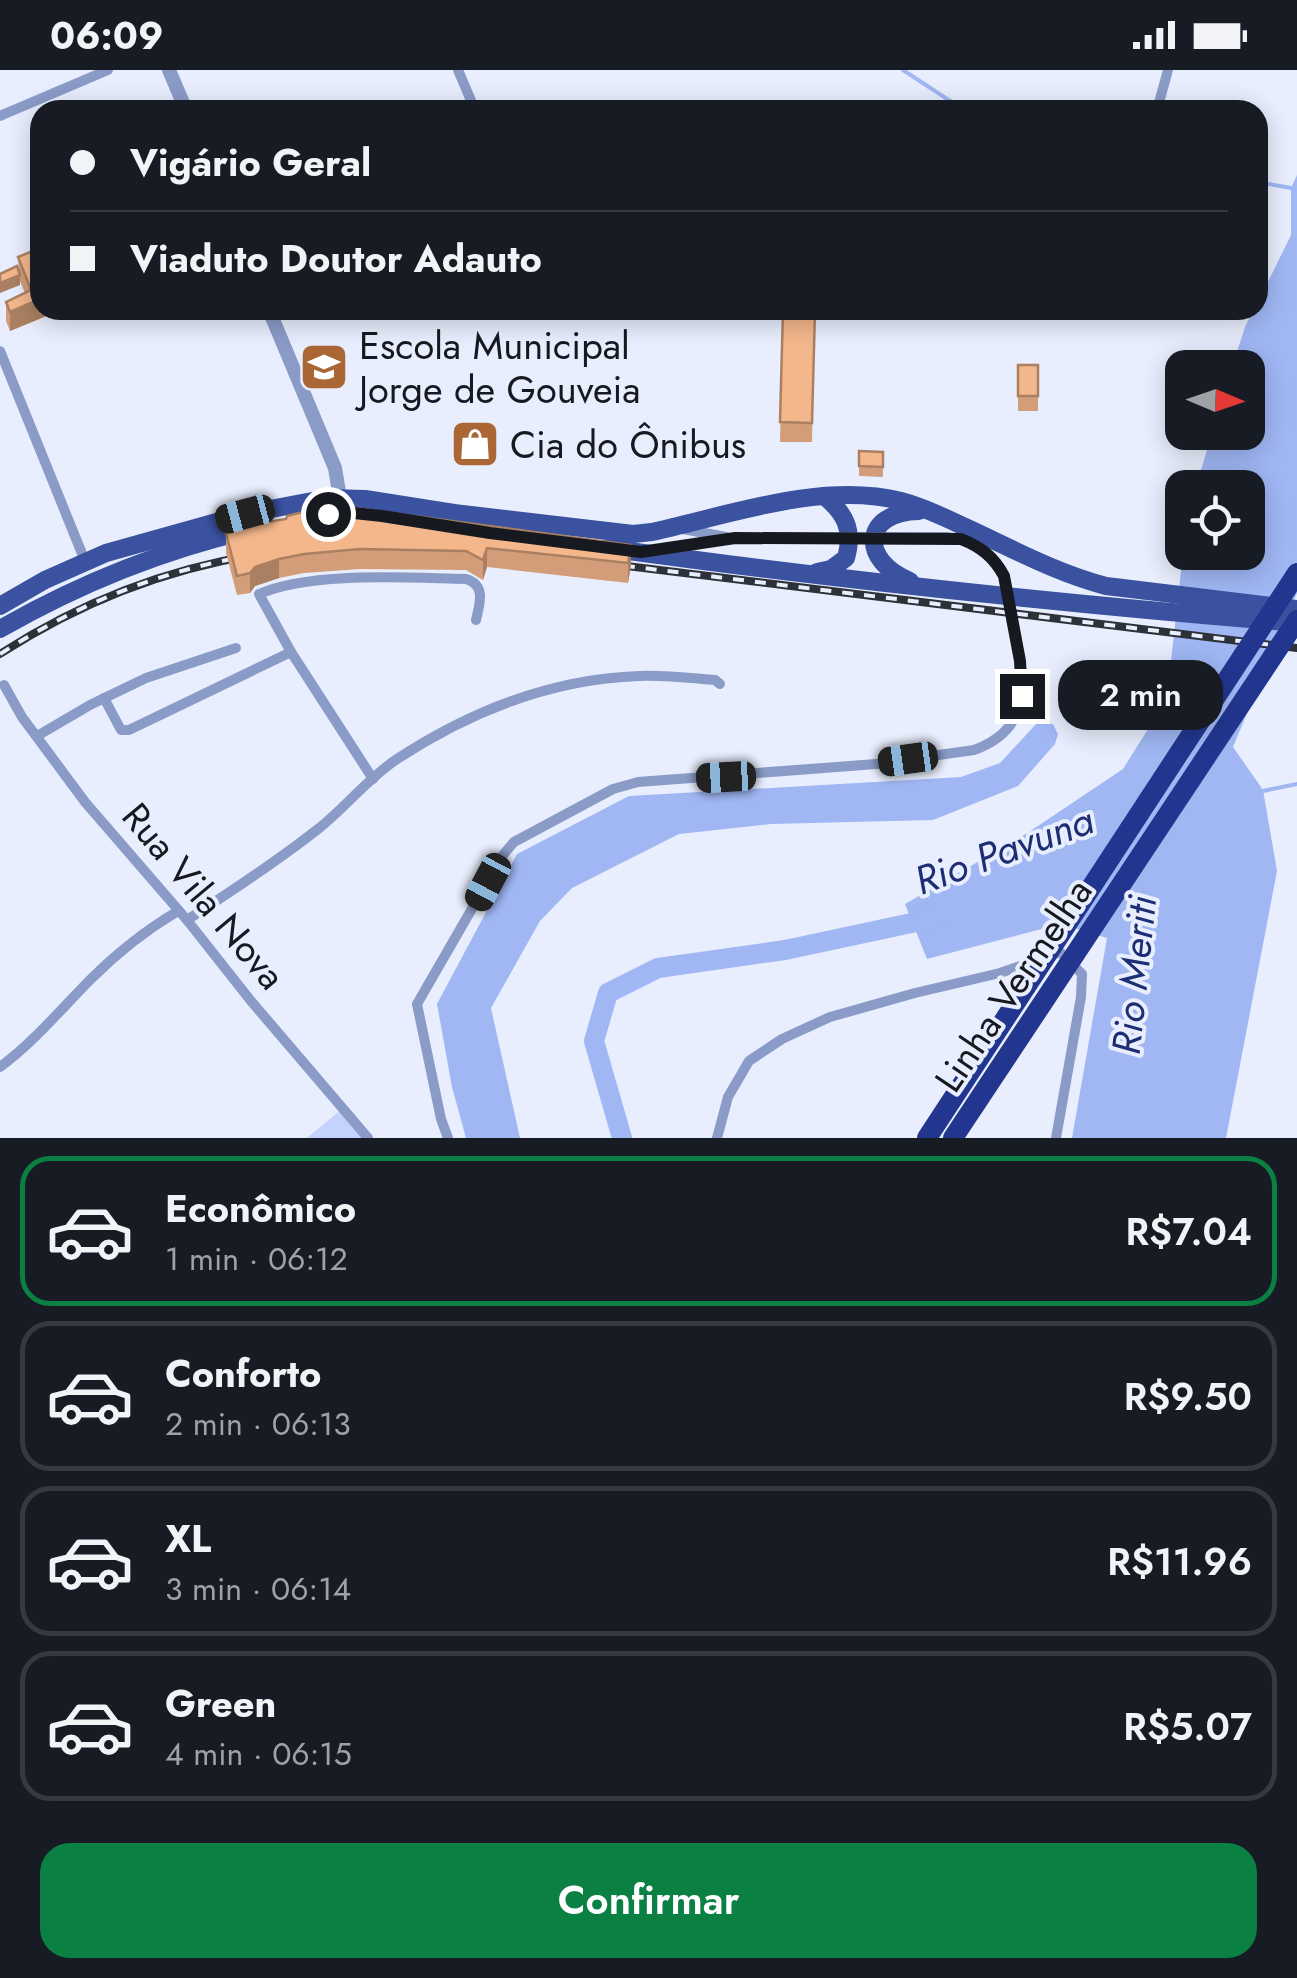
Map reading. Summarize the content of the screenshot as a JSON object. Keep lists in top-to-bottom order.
{
  "streets": {
    "highway": ["Linha Vermelha"],
    "street": ["Rua Vila Nova"]
  },
  "water": ["Rio Pavuna", "Rio Meriti"],
  "places": {
    "school or university": ["Escola Municipal Jorge de Gouveia"],
    "shop": ["Cia do Ônibus"]
  },
  "north": "right",
  "page": {
    "status": "06:09",
    "banner": ["Vigário Geral", "Viaduto Doutor Adauto"],
    "bubble": "2 min",
    "list": [
      {
        "name": "Econômico",
        "note": "1 min · 06:12",
        "value": "R$7.04"
      },
      {
        "name": "Conforto",
        "note": "2 min · 06:13",
        "value": "R$9.50"
      },
      {
        "name": "XL",
        "note": "3 min · 06:14",
        "value": "R$11.96"
      },
      {
        "name": "Green",
        "note": "4 min · 06:15",
        "value": "R$5.07"
      }
    ],
    "buttons": "Confirmar"
  }
}
